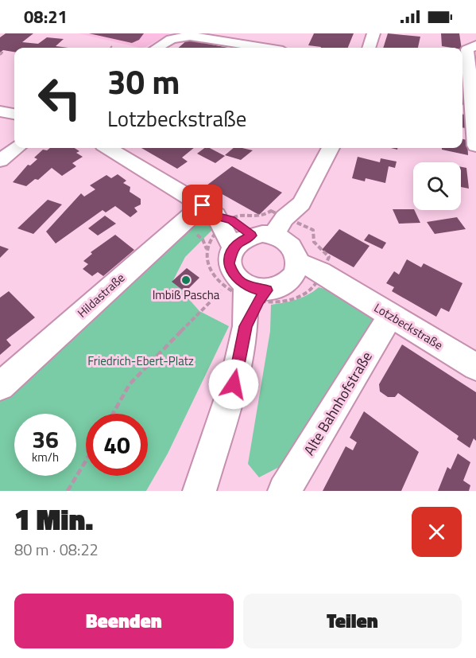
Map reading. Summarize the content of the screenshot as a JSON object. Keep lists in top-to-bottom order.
{
  "streets": {
    "street": ["Hildastraße", "Lotzbeckstraße", "Alte Bahnhofstraße"]
  },
  "crossings": [
    ["Hildastraße", "Lotzbeckstraße"],
    ["Lotzbeckstraße", "Alte Bahnhofstraße"]
  ],
  "parks": ["Friedrich-Ebert-Platz"],
  "places": ["Imbiß Pascha"],
  "page": {
    "status": "08:21",
    "turn": ["30 m", "Lotzbeckstraße"],
    "speed": "36 km/h",
    "limit": "40",
    "heading": ["1 Min.", "80 m · 08:22"],
    "buttons": ["Beenden", "Teilen"]
  }
}
